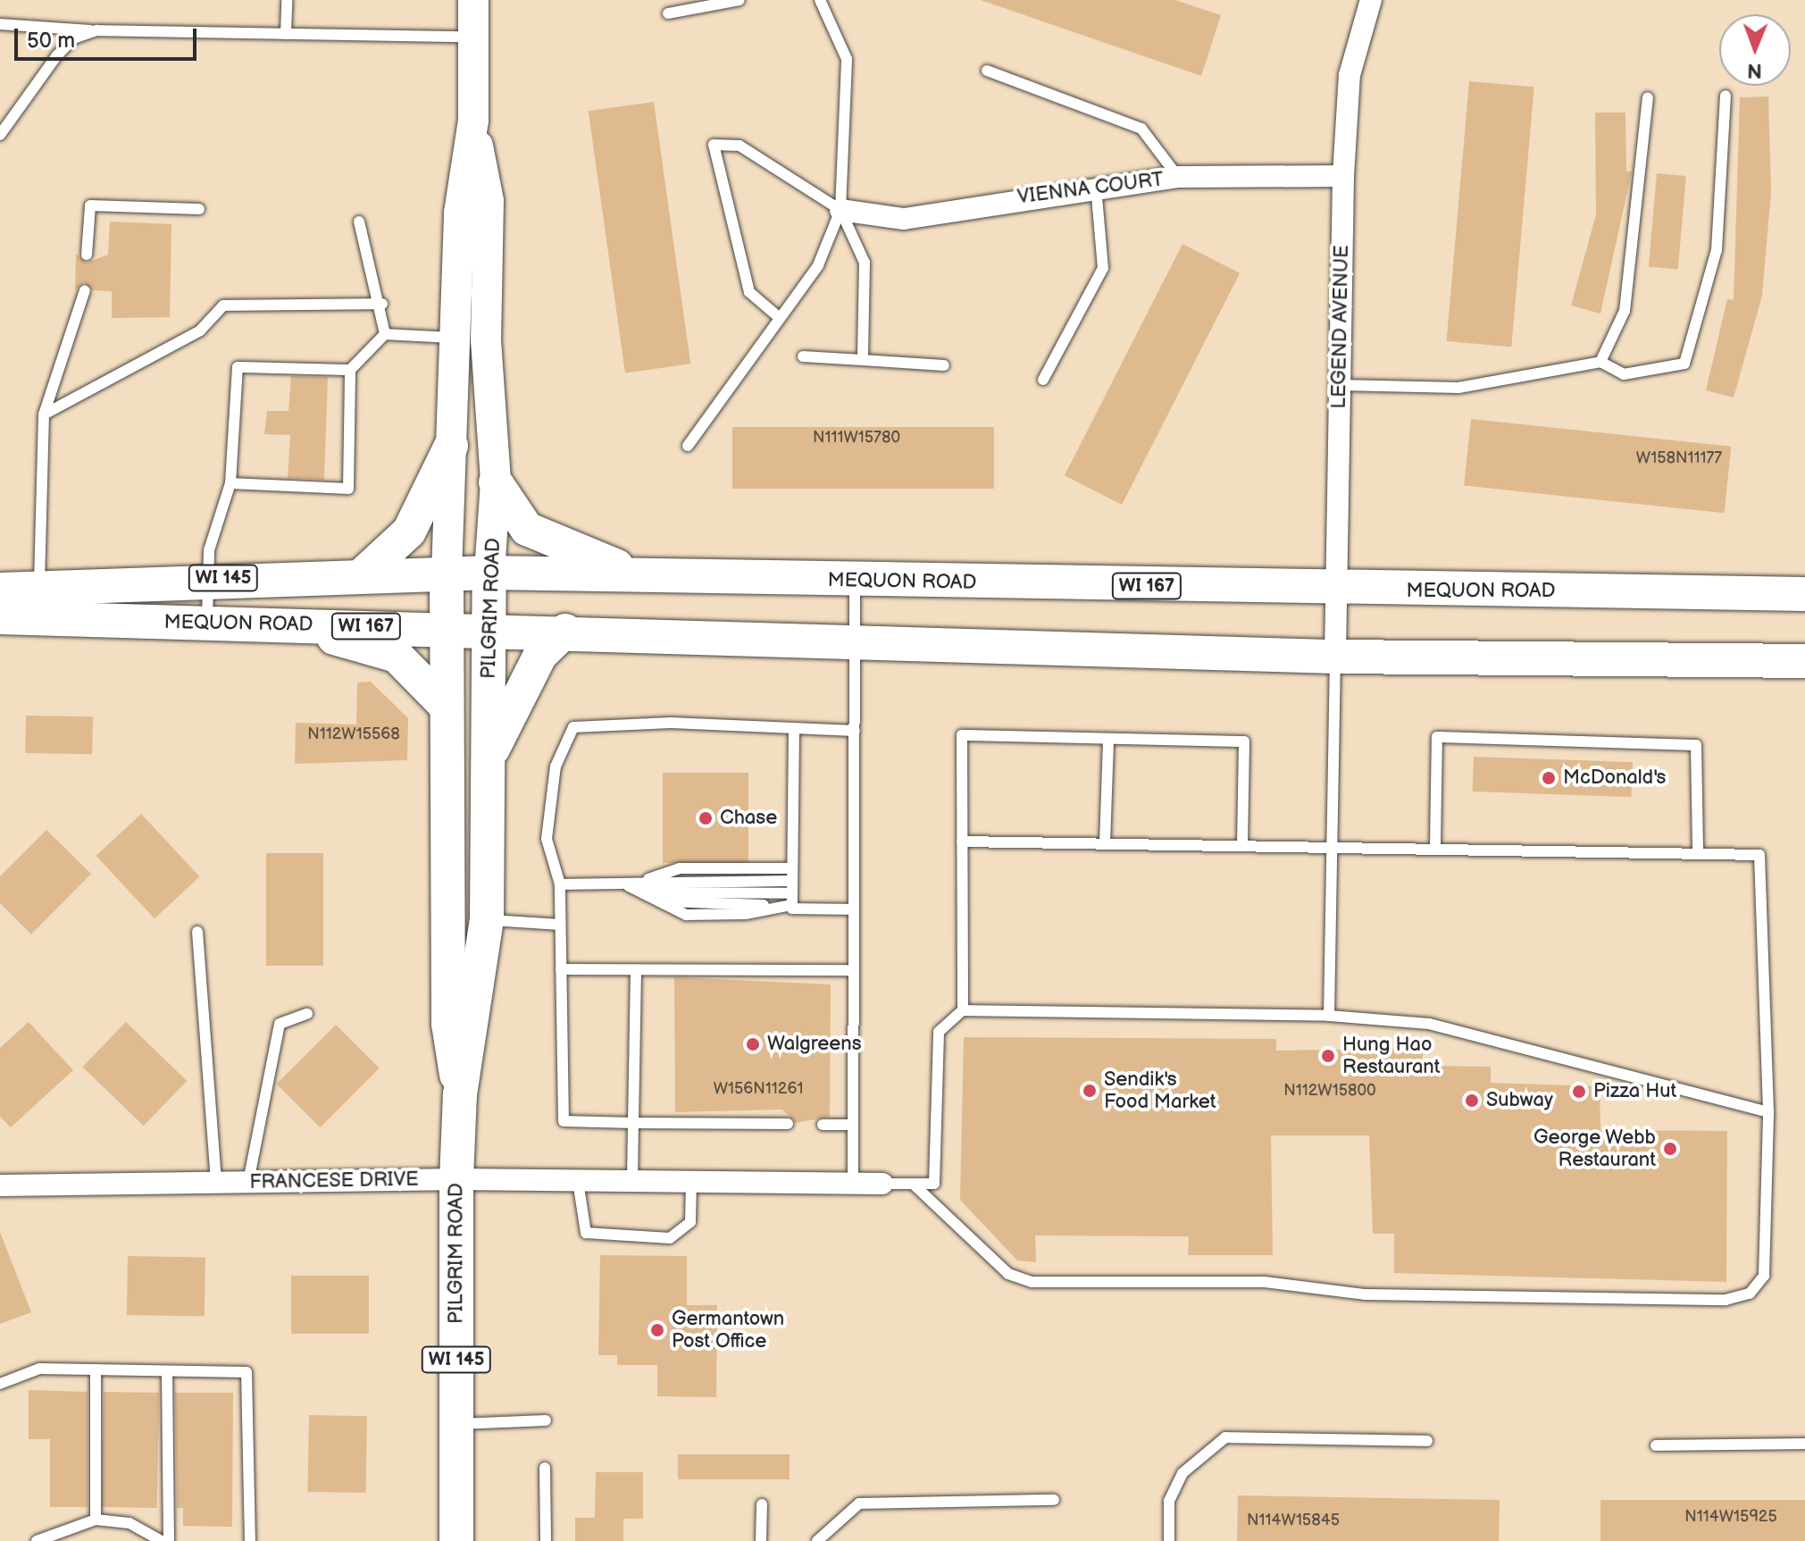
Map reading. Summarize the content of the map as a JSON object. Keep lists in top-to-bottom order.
{
  "streets": {
    "main road": [
      "WI 145",
      "MEQUON ROAD",
      "WI 167",
      "PILGRIM ROAD"
    ],
    "street": ["VIENNA COURT", "LEGEND AVENUE", "FRANCESE DRIVE"]
  },
  "crossings": [
    ["VIENNA COURT", "LEGEND AVENUE"],
    ["LEGEND AVENUE", "MEQUON ROAD"],
    ["MEQUON ROAD", "PILGRIM ROAD"],
    ["PILGRIM ROAD", "FRANCESE DRIVE"]
  ],
  "places": [
    "McDonald's",
    "Chase",
    "Walgreens",
    "Hung Hao Restaurant",
    "Sendik's Food Market",
    "Pizza Hut",
    "Subway",
    "George Webb Restaurant",
    "Germantown Post Office"
  ],
  "house_numbers": [
    "N111W15780",
    "W158N11177",
    "N112W15568",
    "W156N11261",
    "N112W15800",
    "N114W15925",
    "N114W15845"
  ],
  "scale_bar": "50 m",
  "north": "bottom"
}
